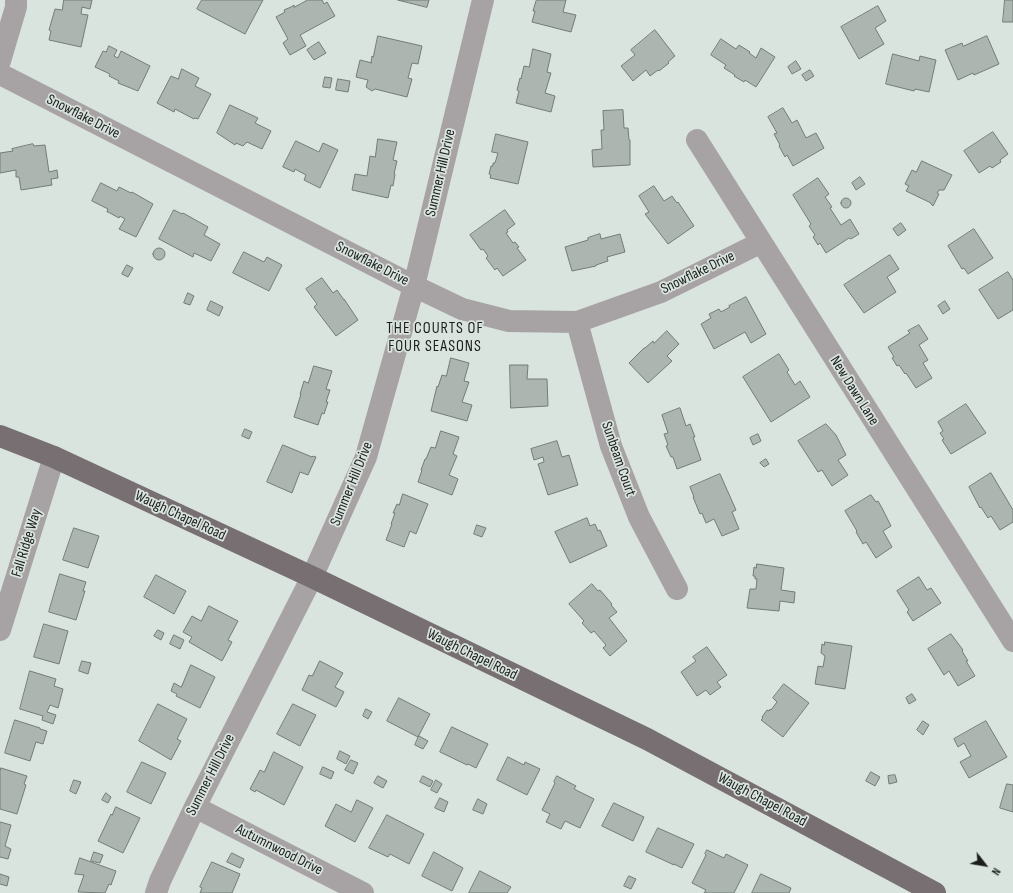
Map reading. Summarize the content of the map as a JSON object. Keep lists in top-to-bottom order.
{
  "streets": {
    "main road": ["Waugh Chapel Road"],
    "street": [
      "Snowflake Drive",
      "Summer Hill Drive",
      "New Dawn Lane",
      "Sunbeam Court",
      "Fall Ridge Way",
      "Autumnwood Drive"
    ]
  },
  "crossings": [
    ["Snowflake Drive", "Summer Hill Drive"],
    ["Snowflake Drive", "New Dawn Lane"],
    ["Snowflake Drive", "Sunbeam Court"],
    ["Summer Hill Drive", "Waugh Chapel Road"],
    ["Summer Hill Drive", "Autumnwood Drive"],
    ["Waugh Chapel Road", "Fall Ridge Way"]
  ],
  "districts": ["THE COURTS OF FOUR SEASONS"],
  "north": "bottom right"
}
